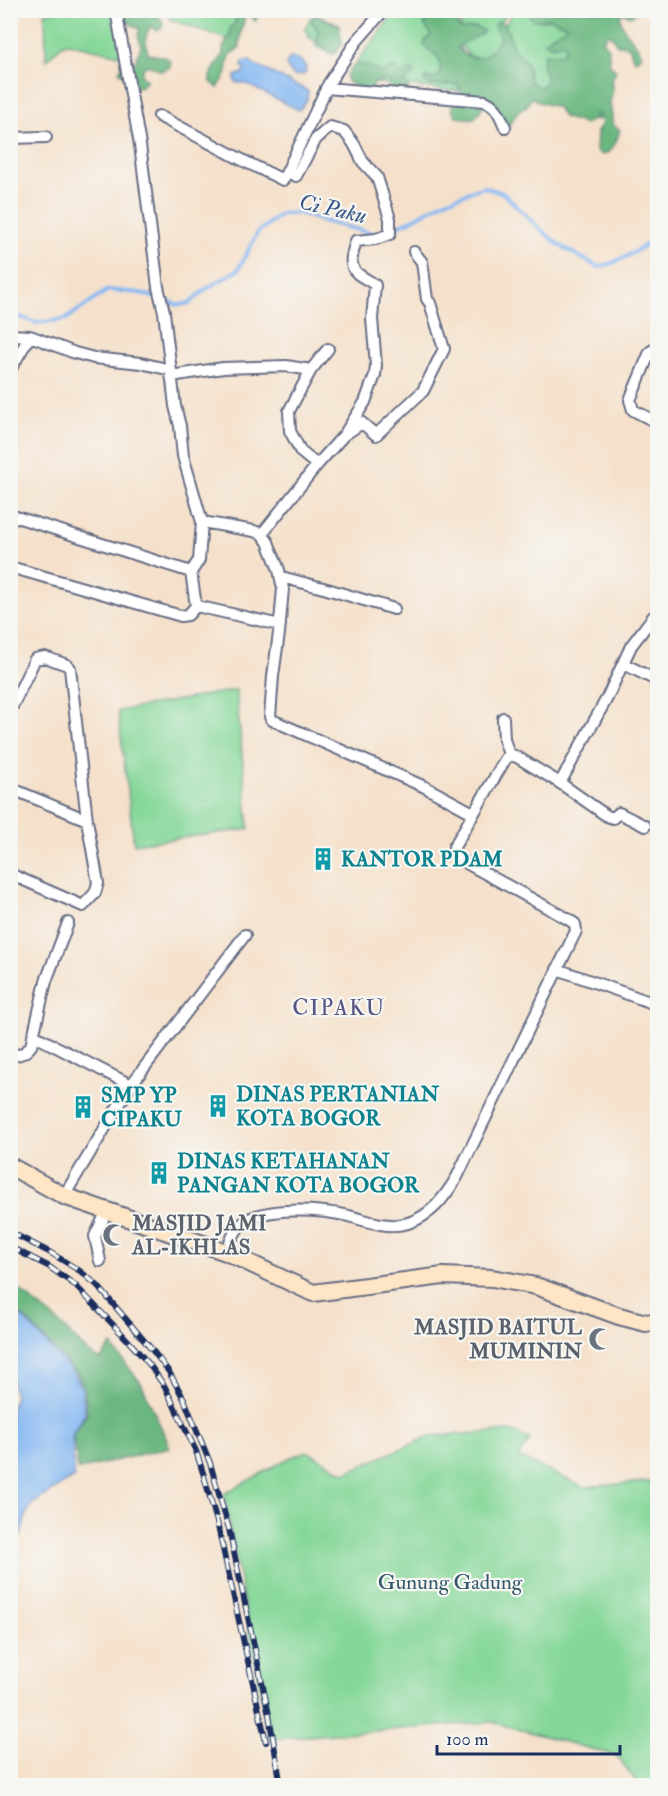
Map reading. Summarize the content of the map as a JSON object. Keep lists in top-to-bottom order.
{
  "districts": ["CIPAKU"],
  "water": ["Ci Paku"],
  "parks": ["Gunung Gadung"],
  "places": {
    "building": [
      "KANTOR PDAM",
      "DINAS PERTANIAN KOTA BOGOR",
      "SMP YP CIPAKU",
      "DINAS KETAHANAN PANGAN KOTA BOGOR"
    ],
    "mosque": ["MASJID JAMI AL-IKHLAS", "MASJID BAITUL MUMININ"]
  },
  "scale_bar": "100 m"
}
